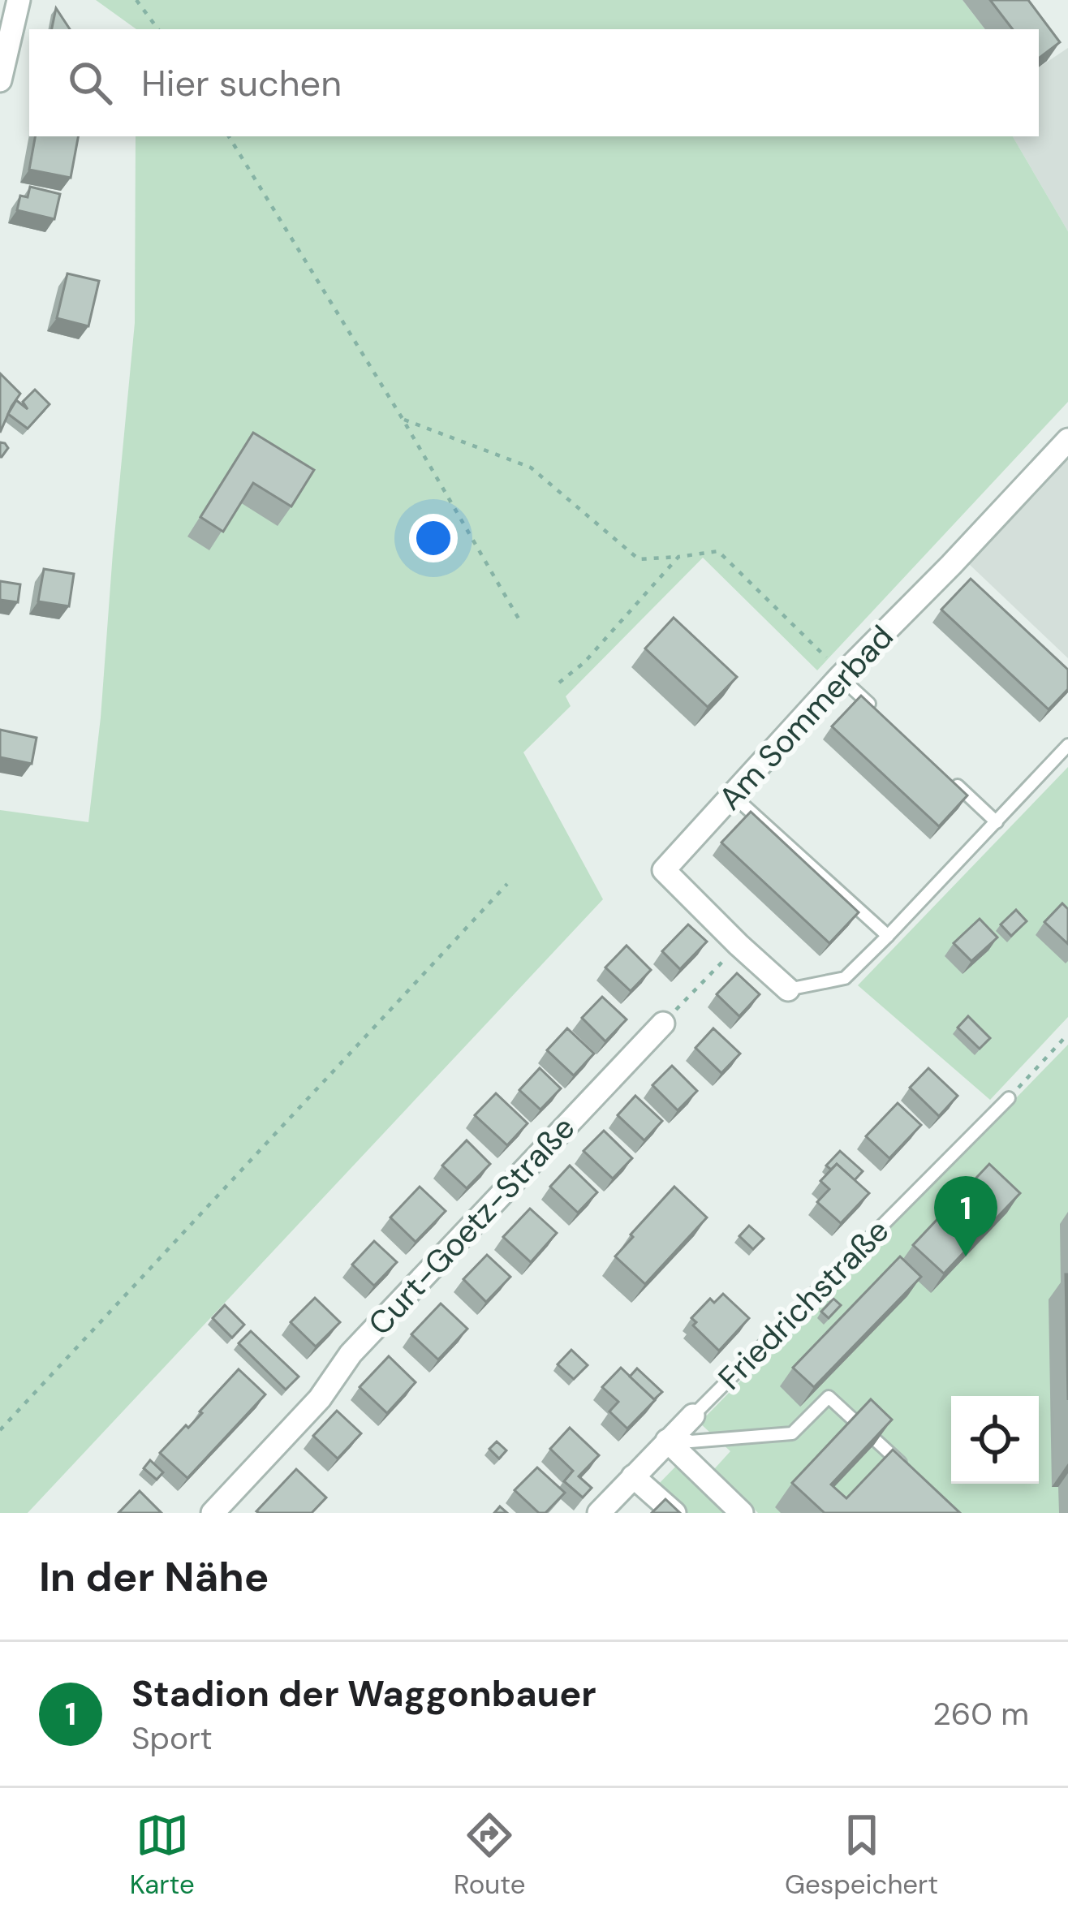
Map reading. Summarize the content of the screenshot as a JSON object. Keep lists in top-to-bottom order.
{
  "streets": {
    "street": ["Am Sommerbad", "Curt-Goetz-Straße", "Friedrichstraße"]
  },
  "page": {
    "search": "Hier suchen",
    "pins": "1",
    "heading": "In der Nähe",
    "list": [
      {
        "mark": "1",
        "name": "Stadion der Waggonbauer",
        "note": "Sport",
        "value": "260 m"
      }
    ],
    "nav": ["Karte", "Route", "Gespeichert"]
  }
}
